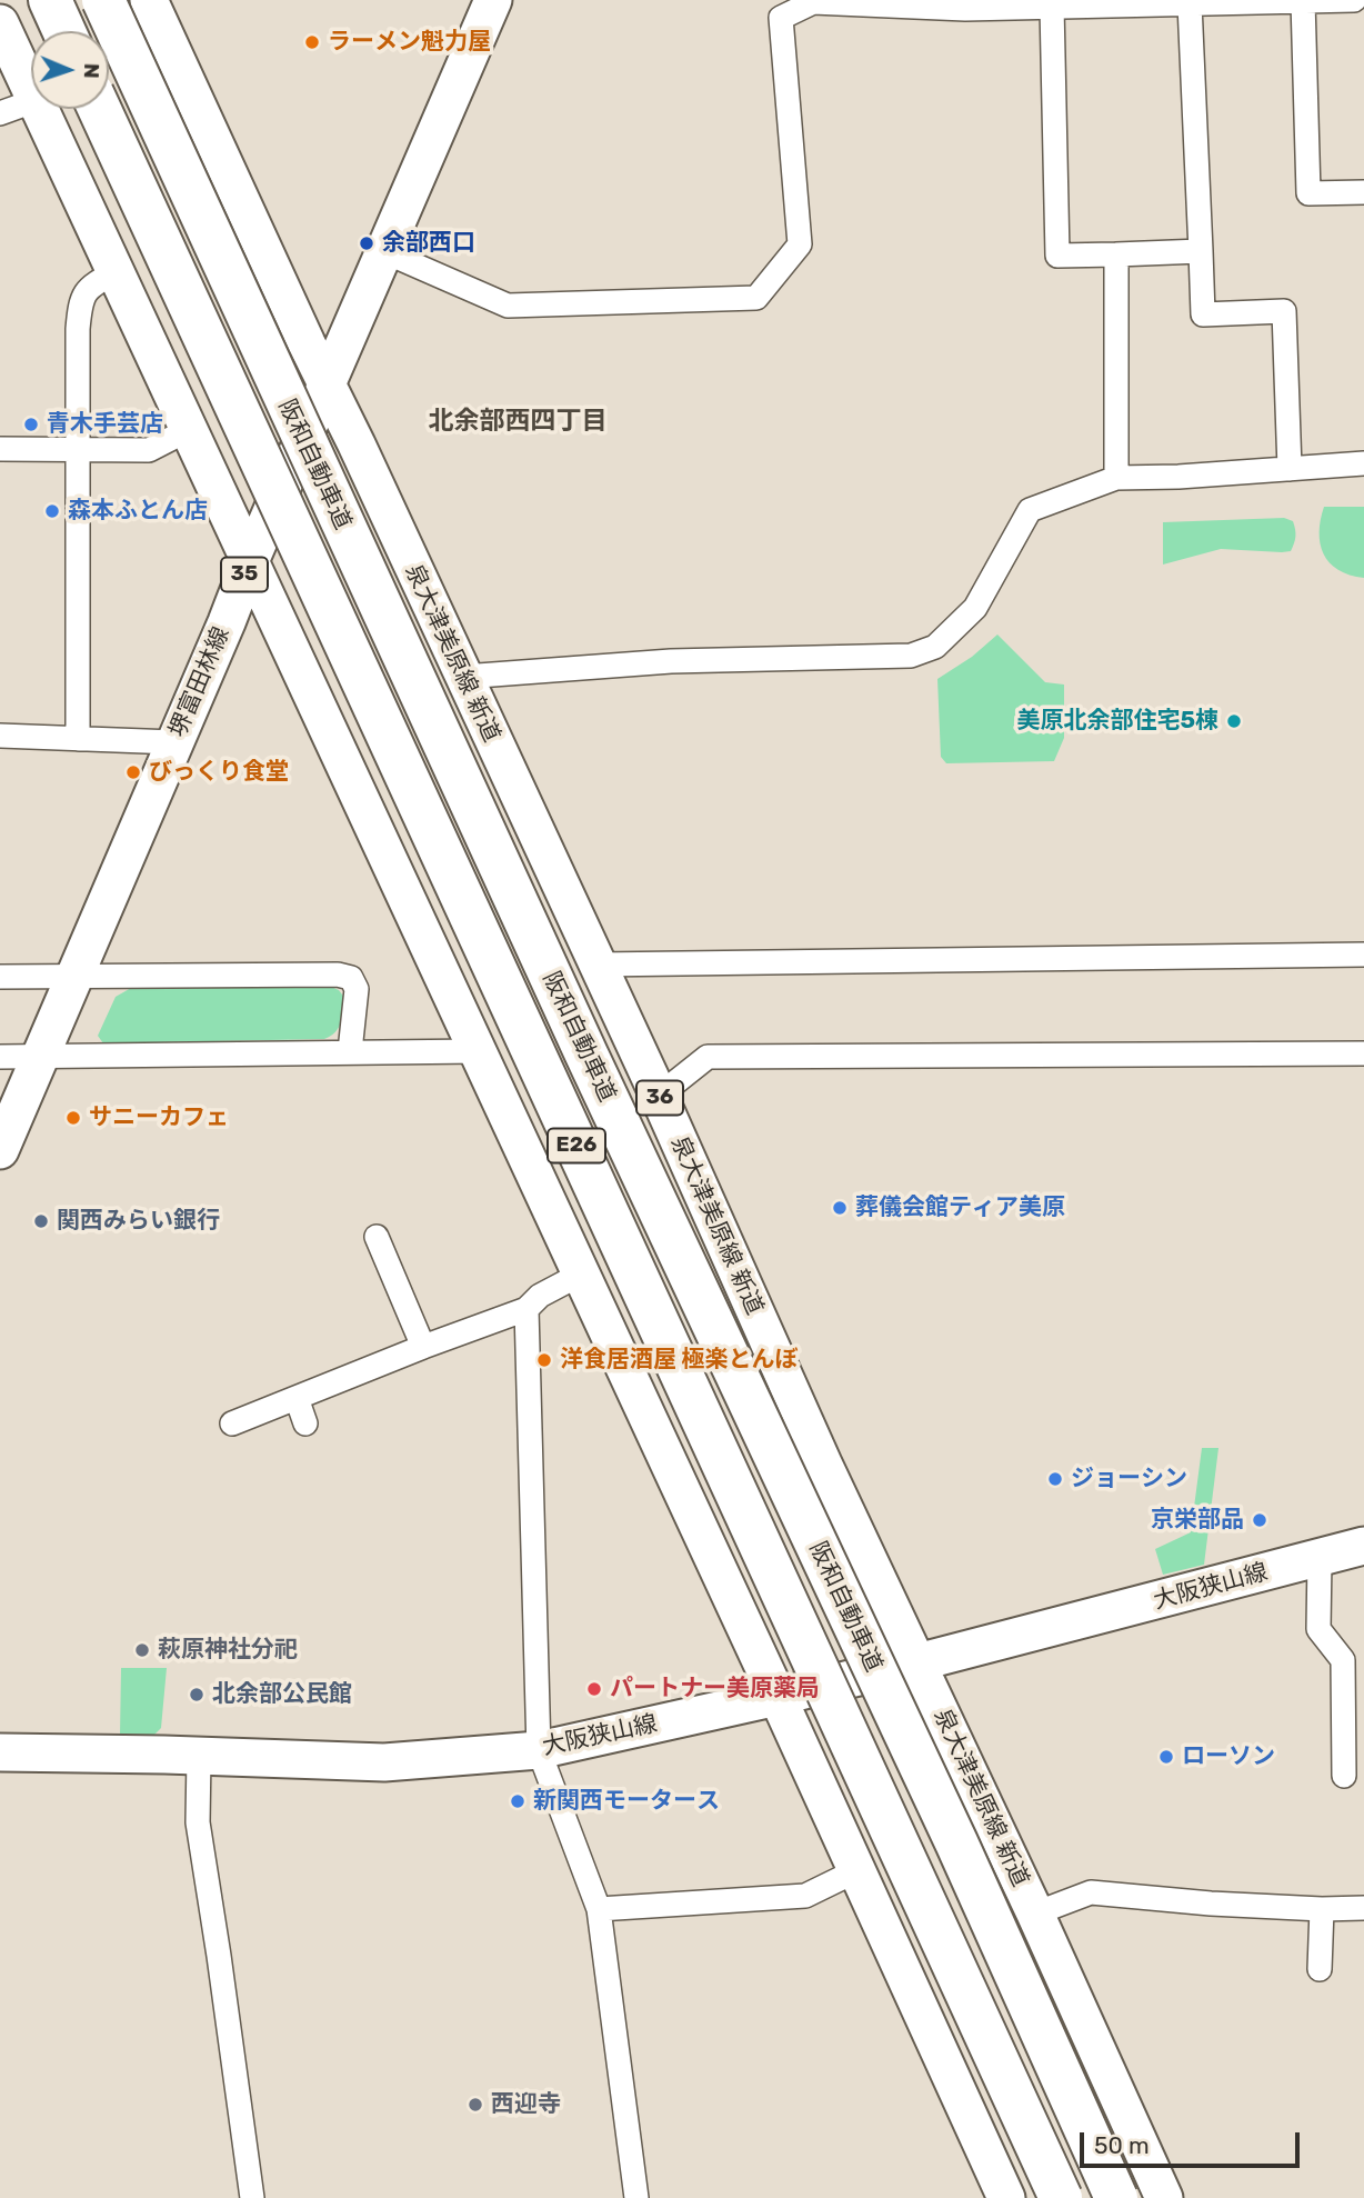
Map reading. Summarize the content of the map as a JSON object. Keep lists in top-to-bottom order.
{
  "streets": {
    "highway": ["阪和自動車道", "E26"],
    "main road": [
      "35",
      "泉大津美原線 新道",
      "堺富田林線",
      "36",
      "大阪狭山線"
    ]
  },
  "crossings": [
    ["泉大津美原線 新道", "堺富田林線"],
    ["泉大津美原線 新道", "大阪狭山線"]
  ],
  "districts": ["北余部西四丁目"],
  "places": [
    "ラーメン魁力屋",
    "余部西口",
    "青木手芸店",
    "森本ふとん店",
    "美原北余部住宅5棟",
    "びっくり食堂",
    "サニーカフェ",
    "葬儀会館ティア美原",
    "関西みらい銀行",
    "洋食居酒屋 極楽とんぼ",
    "ジョーシン",
    "京栄部品",
    "萩原神社分祀",
    "パートナー美原薬局",
    "北余部公民館",
    "ローソン",
    "新関西モータース",
    "西迎寺"
  ],
  "scale_bar": "50 m",
  "north": "right"
}
